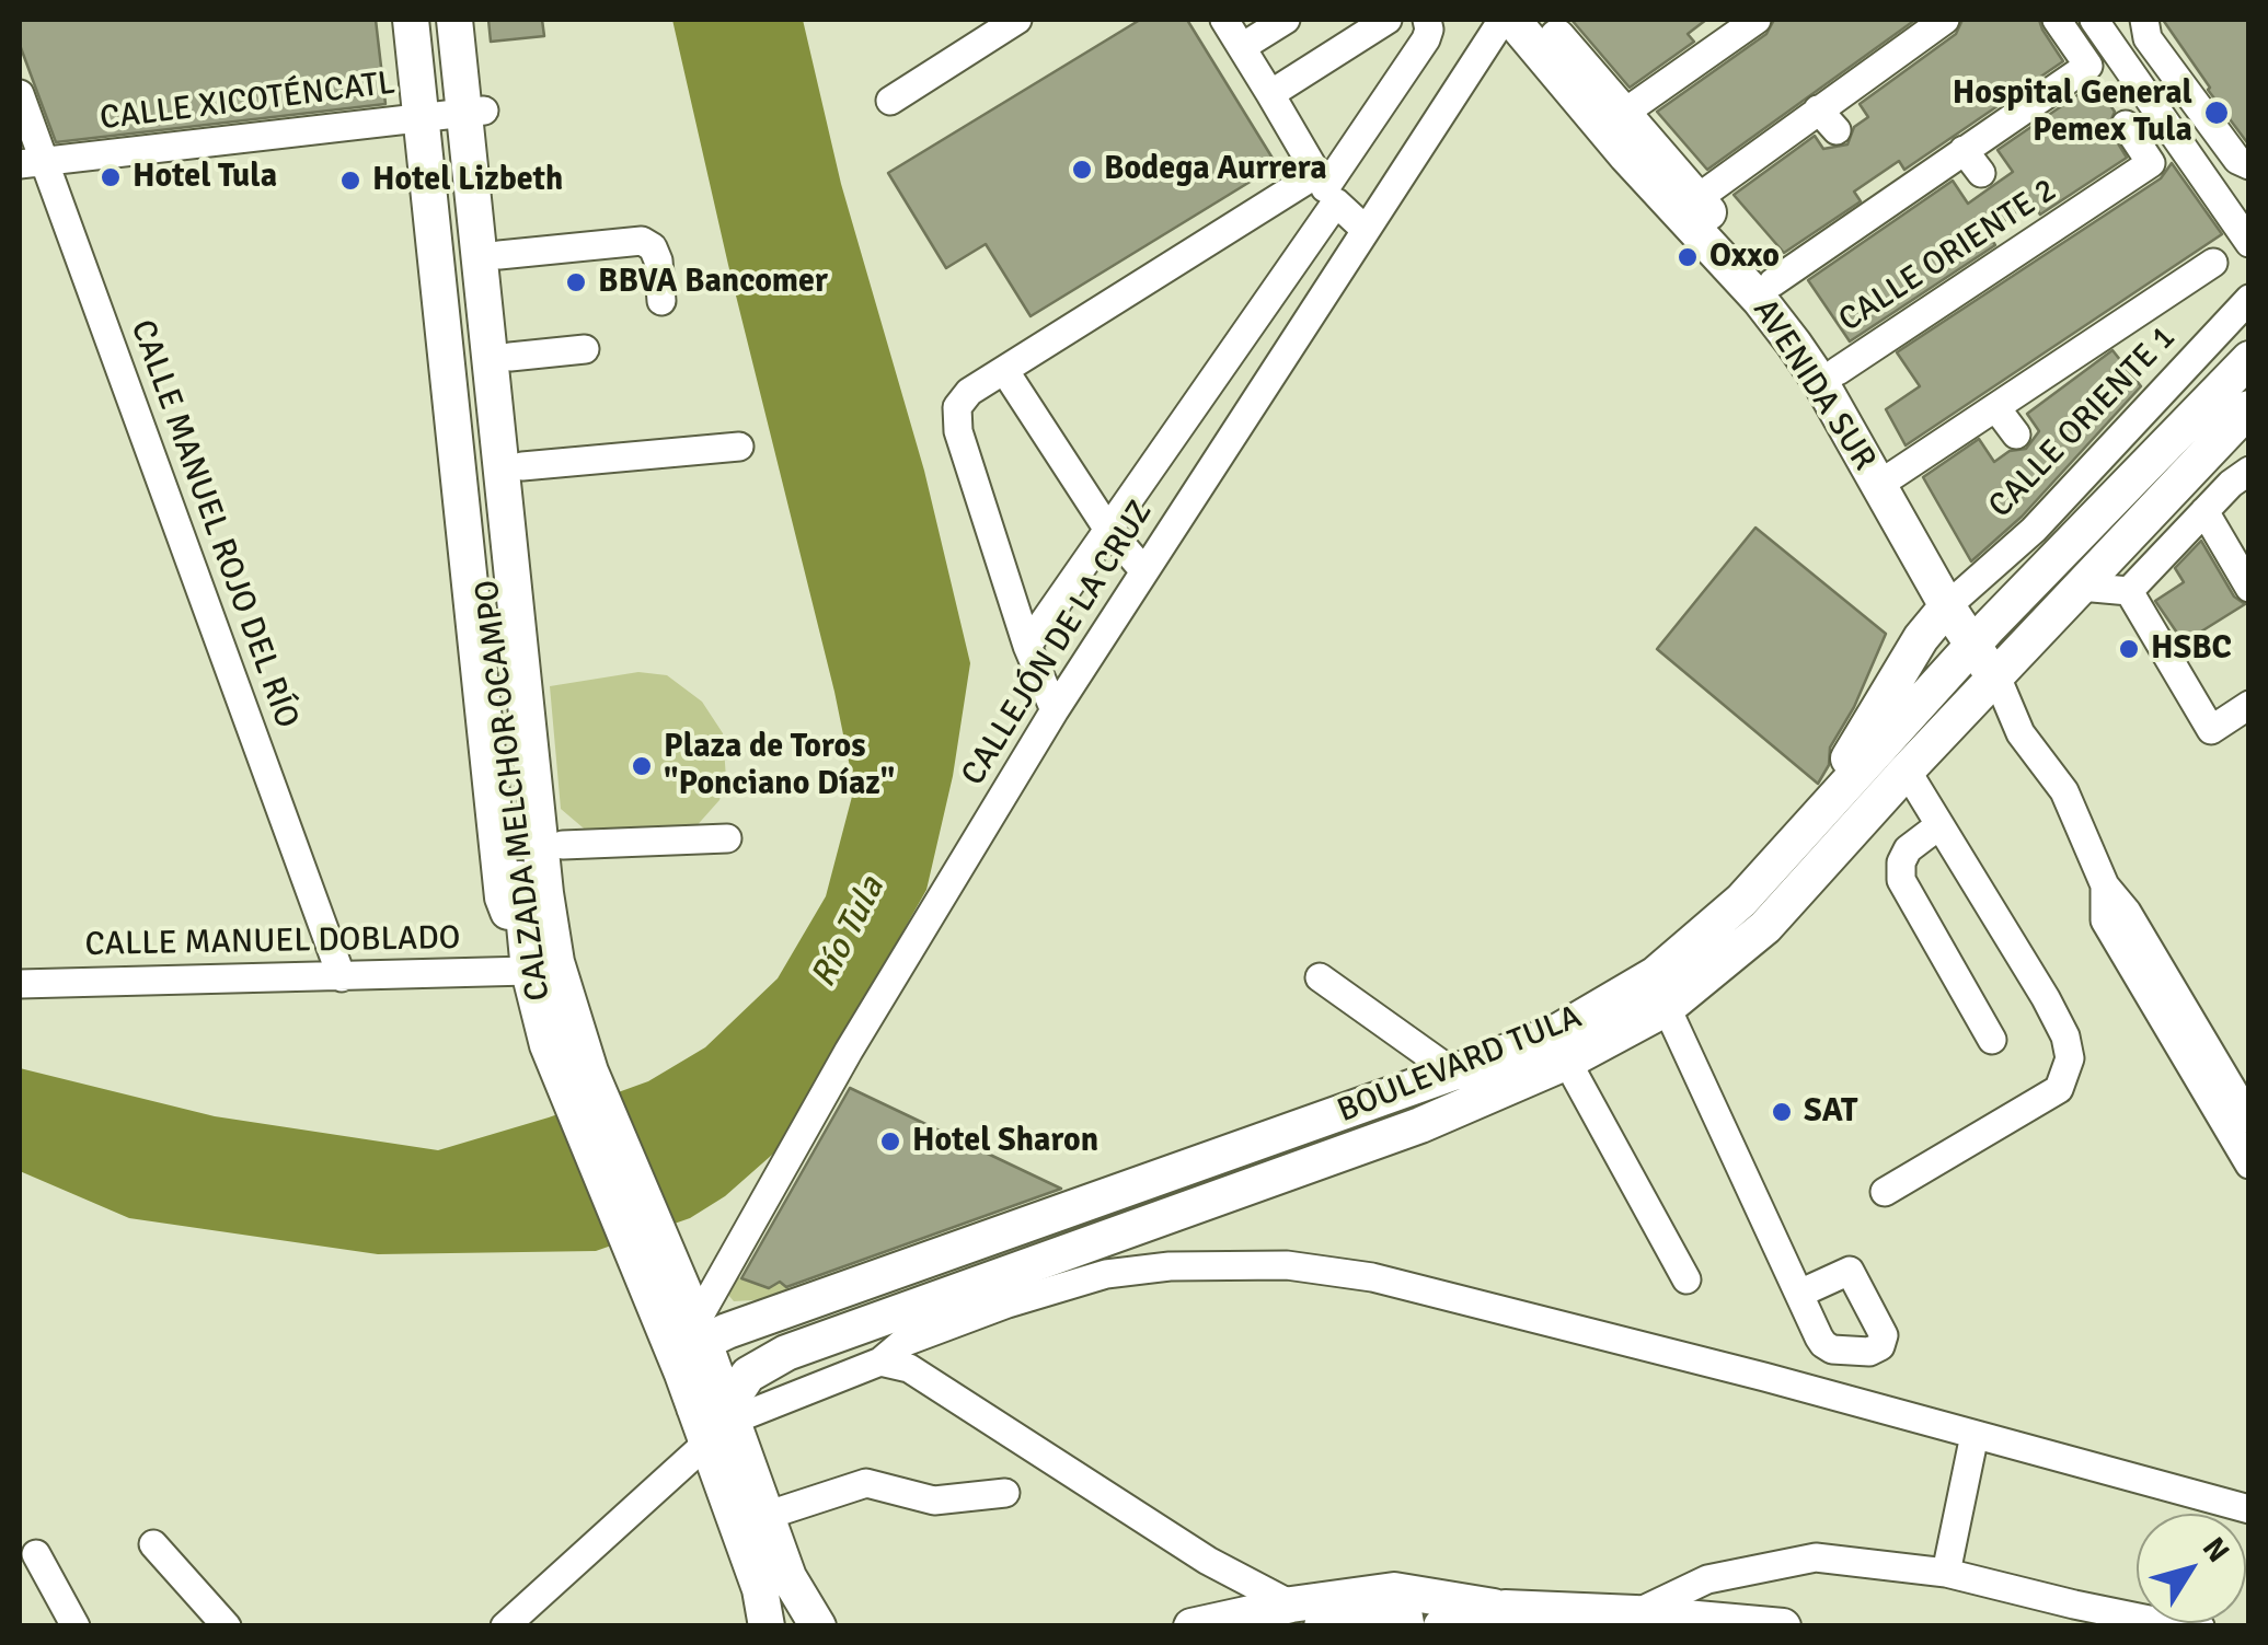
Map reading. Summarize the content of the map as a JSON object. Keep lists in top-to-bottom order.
{
  "streets": {
    "main road": ["AVENIDA SUR", "CALZADA MELCHOR OCAMPO", "BOULEVARD TULA"],
    "street": [
      "CALLE XICOTÉNCATL",
      "CALLE ORIENTE 2",
      "CALLE ORIENTE 1",
      "CALLE MANUEL ROJO DEL RÍO",
      "CALLEJÓN DE LA CRUZ",
      "CALLE MANUEL DOBLADO"
    ]
  },
  "crossings": [
    ["CALLE XICOTÉNCATL", "CALLE MANUEL ROJO DEL RÍO"],
    ["CALLE XICOTÉNCATL", "CALZADA MELCHOR OCAMPO"],
    ["CALLE ORIENTE 2", "AVENIDA SUR"],
    ["AVENIDA SUR", "CALLE ORIENTE 1"],
    ["AVENIDA SUR", "CALLEJÓN DE LA CRUZ"],
    ["AVENIDA SUR", "BOULEVARD TULA"],
    ["CALLE MANUEL ROJO DEL RÍO", "CALLE MANUEL DOBLADO"],
    ["CALLEJÓN DE LA CRUZ", "CALZADA MELCHOR OCAMPO"],
    ["CALLEJÓN DE LA CRUZ", "BOULEVARD TULA"],
    ["CALZADA MELCHOR OCAMPO", "CALLE MANUEL DOBLADO"],
    ["CALZADA MELCHOR OCAMPO", "BOULEVARD TULA"]
  ],
  "water": ["Río Tula"],
  "places": [
    "Hospital General Pemex Tula",
    "Bodega Aurrera",
    "Hotel Tula",
    "Hotel Lizbeth",
    "Oxxo",
    "BBVA Bancomer",
    "HSBC",
    "Plaza de Toros \"Ponciano Díaz\"",
    "SAT",
    "Hotel Sharon"
  ],
  "north": "top right"
}
